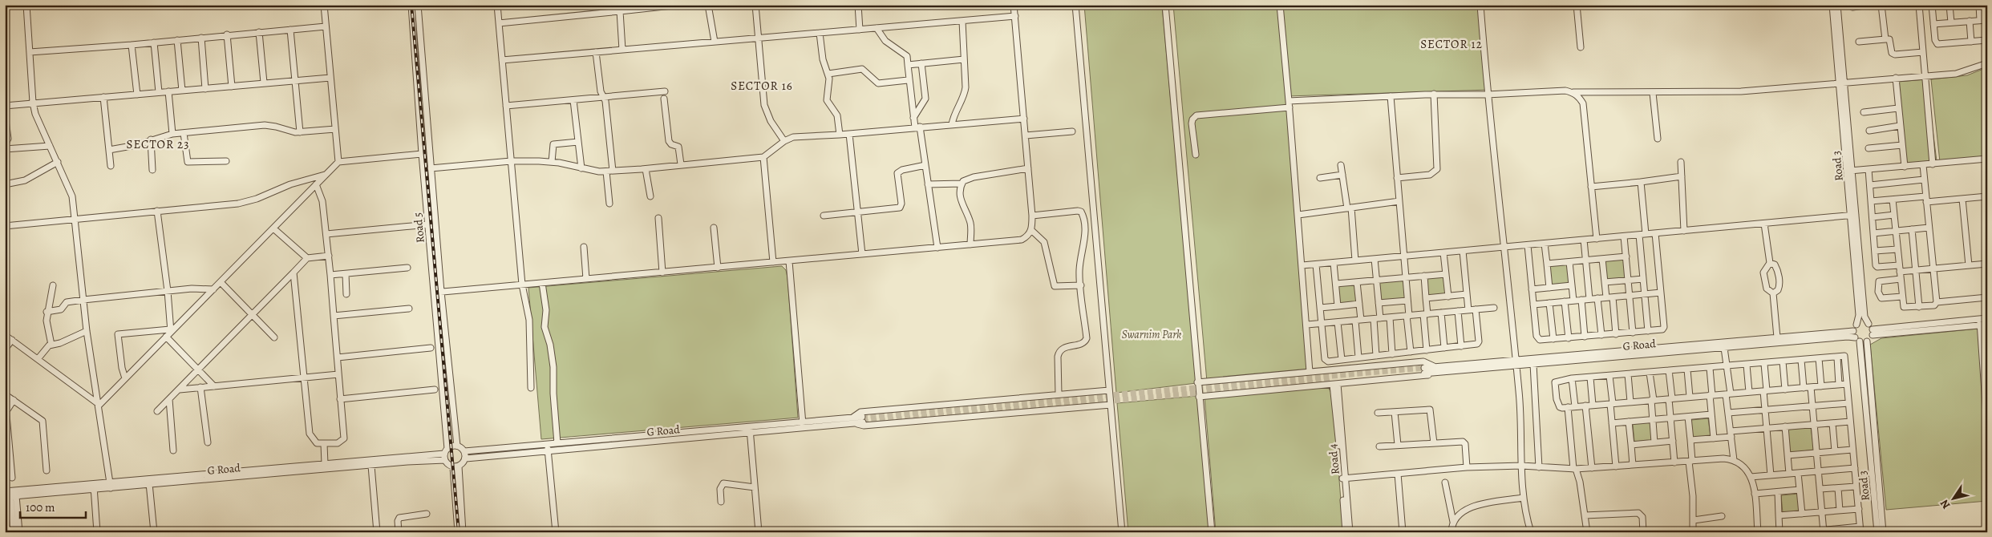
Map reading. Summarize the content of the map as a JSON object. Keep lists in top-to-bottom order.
{
  "streets": {
    "street": [
      "Road 3",
      "Road 5",
      "G Road",
      "Road 4"
    ]
  },
  "crossings": [
    ["Road 3", "G Road"],
    ["Road 5", "G Road"]
  ],
  "districts": ["SECTOR 12", "SECTOR 16", "SECTOR 23"],
  "parks": ["Swarnim Park"],
  "scale_bar": "100 m",
  "north": "bottom left"
}
